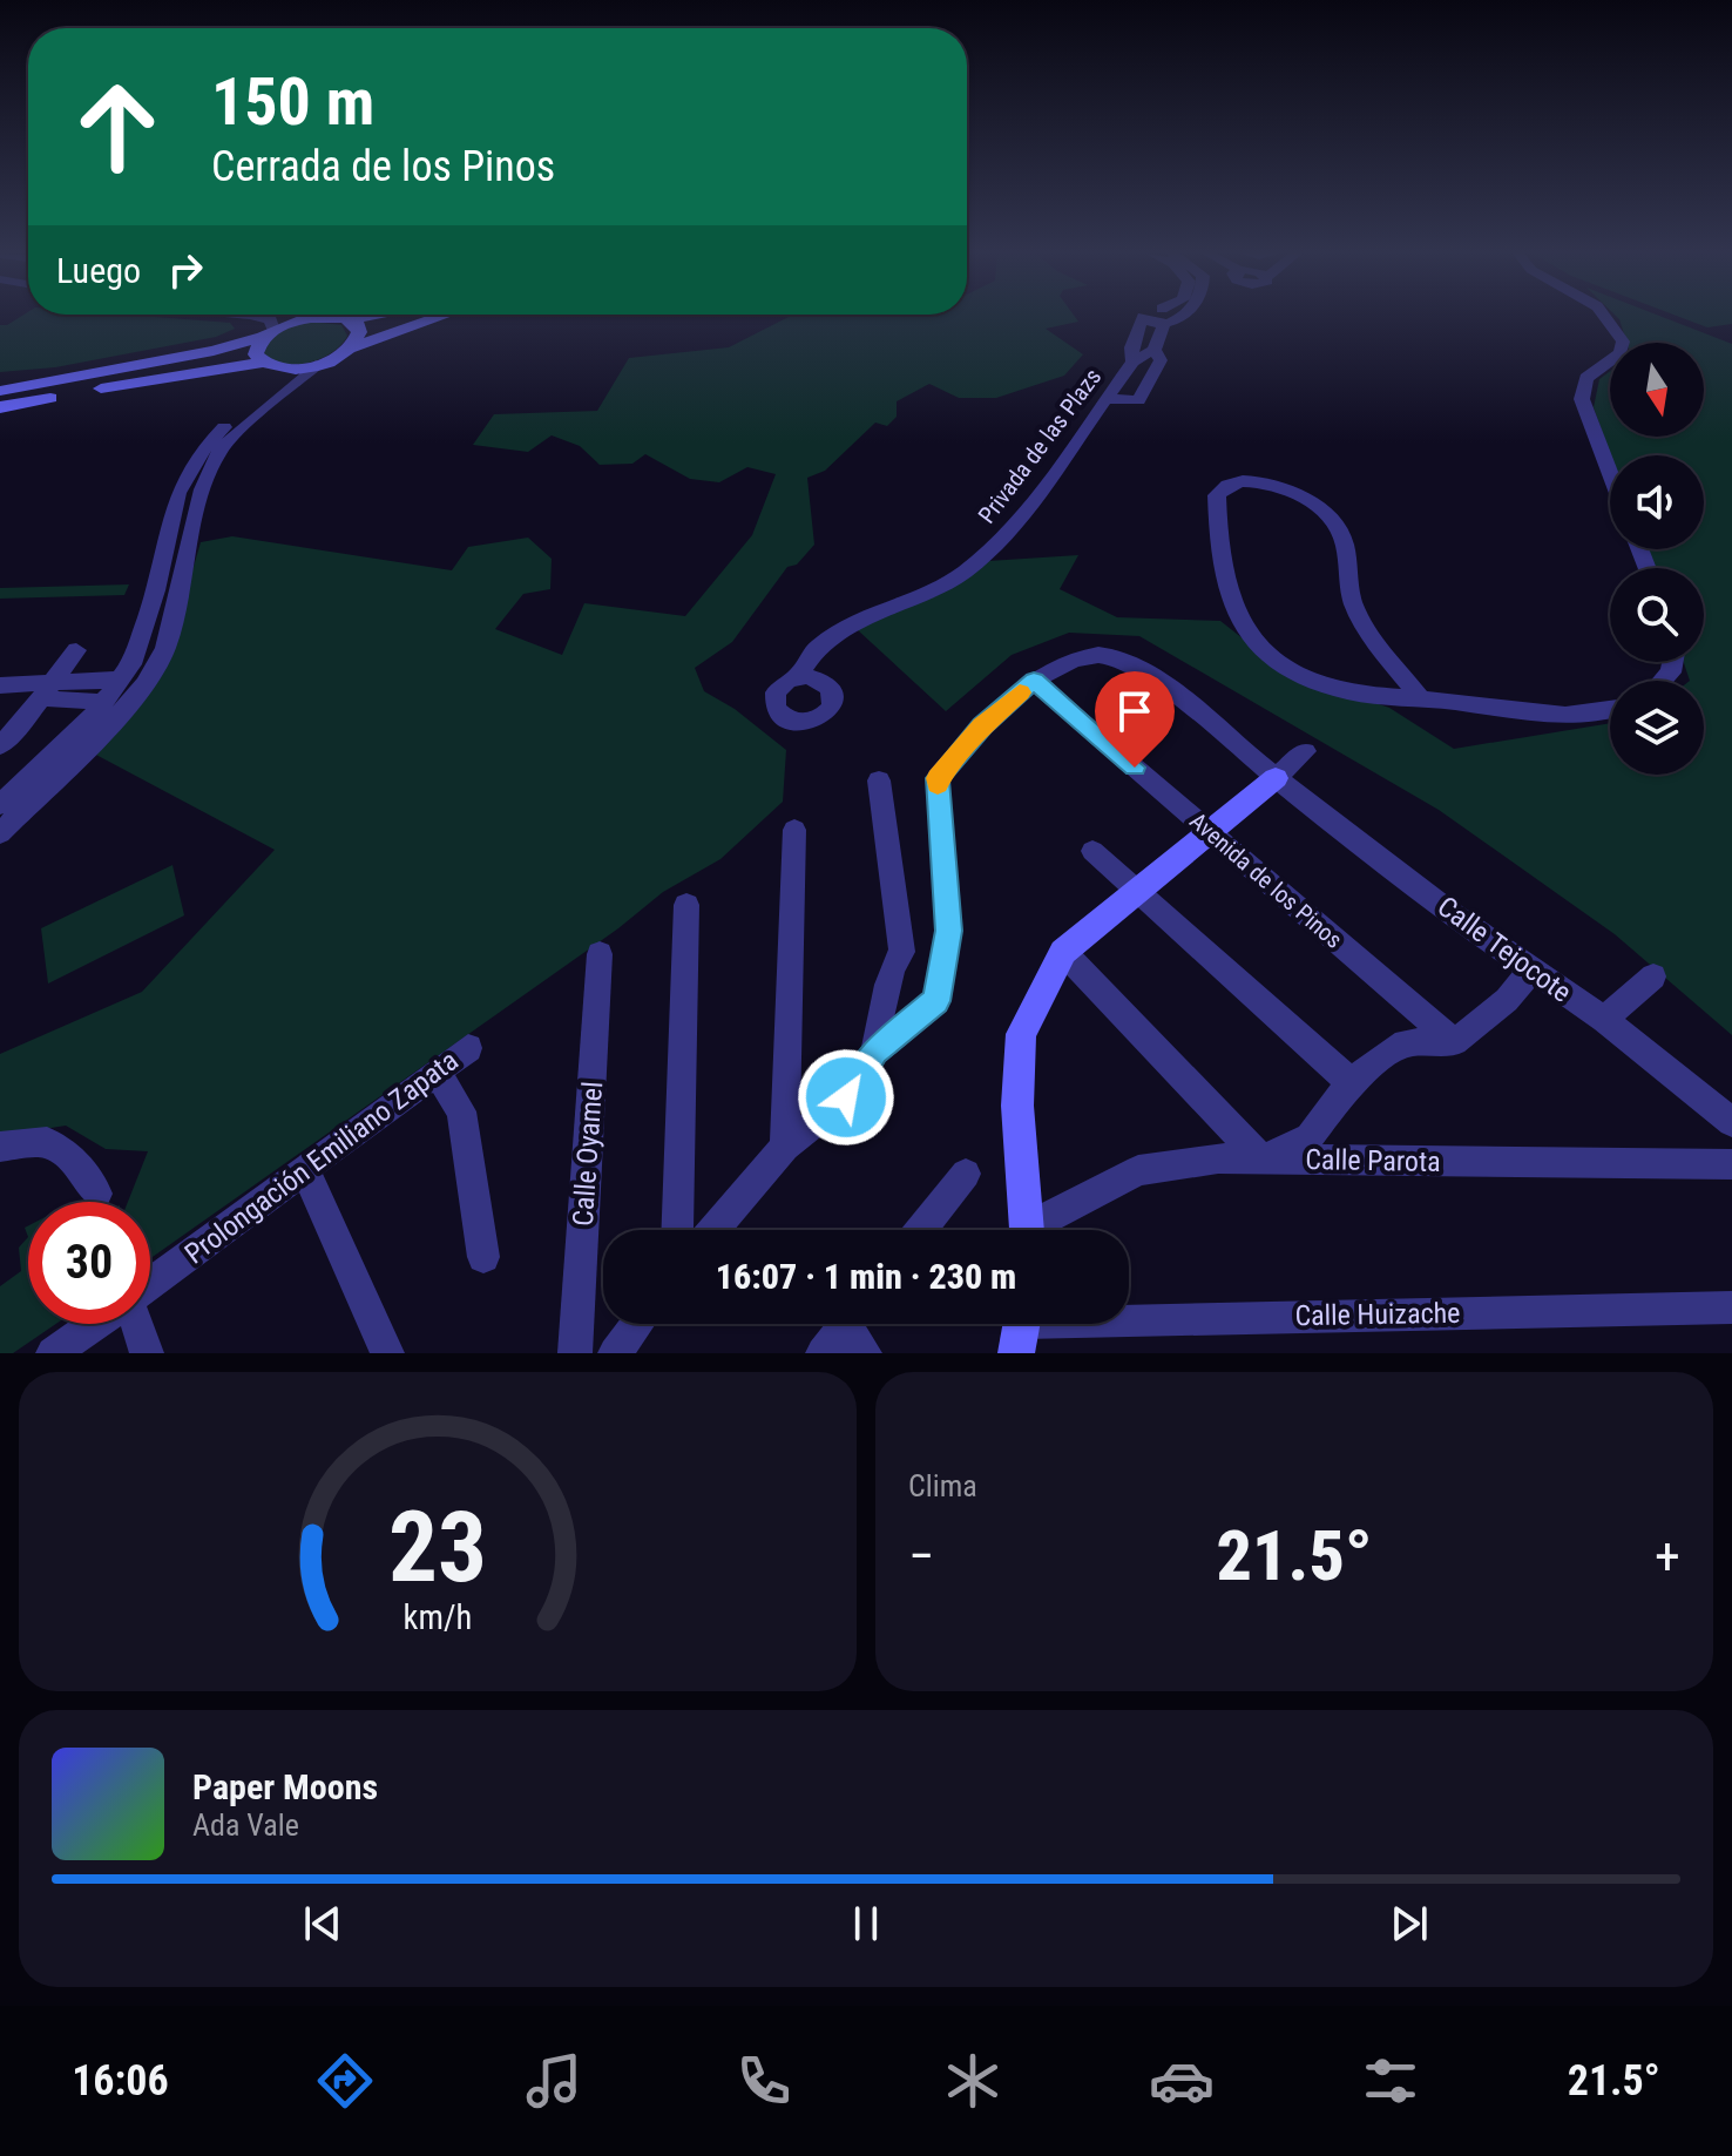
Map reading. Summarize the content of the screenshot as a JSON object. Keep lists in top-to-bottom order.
{
  "streets": {
    "street": [
      "Privada de las Plazs",
      "Avenida de los Pinos",
      "Calle Tejocote",
      "Calle Oyamel",
      "Prolongación Emiliano Zapata",
      "Calle Parota",
      "Calle Huizache"
    ]
  },
  "crossings": [
    ["Avenida de los Pinos", "Calle Tejocote"]
  ],
  "north": "bottom",
  "page": {
    "turn": ["150 m", "Cerrada de los Pinos"],
    "then": "Luego",
    "limit": "30",
    "trip": "16:07 · 1 min · 230 m",
    "tile": "Clima",
    "heat": ["−", "21.5°", "+"],
    "song": ["Paper Moons", "Ada Vale"],
    "tabs": ["16:06", "21.5°"],
    "gauge": ["23", "km/h"]
  }
}
